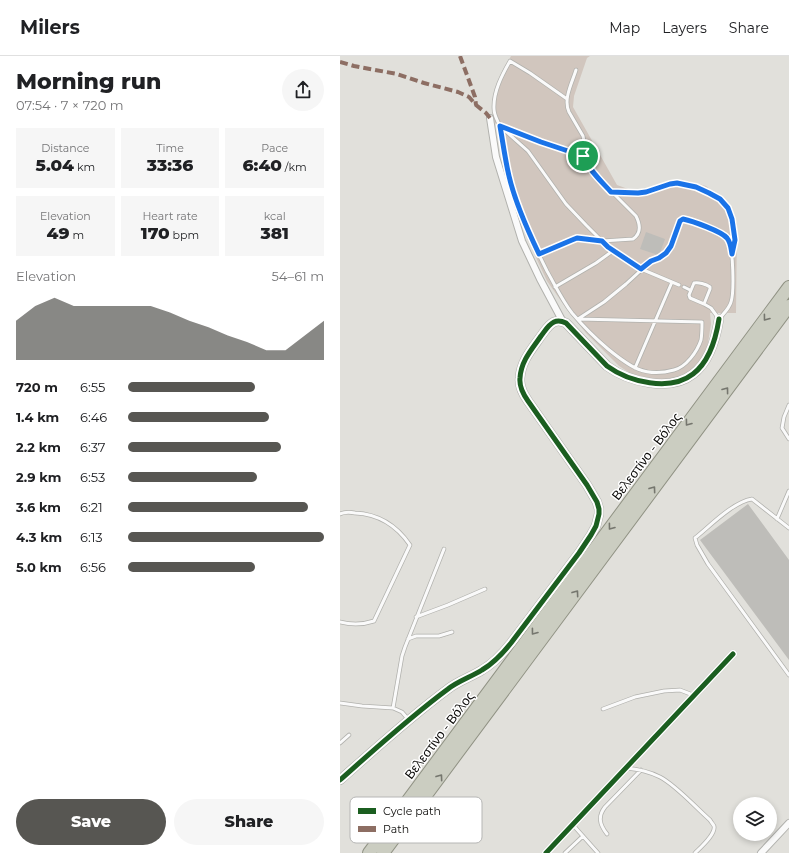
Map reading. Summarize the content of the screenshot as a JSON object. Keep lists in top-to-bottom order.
{
  "streets": {
    "highway": ["Βελεστίνο - Βόλος"]
  },
  "legend": ["Cycle path", "Path"],
  "page": {
    "header": "Milers",
    "nav": ["Map", "Layers", "Share"],
    "heading": ["Morning run", "07:54 · 7 × 720 m"],
    "stats": [
      ["Distance", "5.04 km"],
      ["Time", "33:36"],
      ["Pace", "6:40 /km"],
      ["Elevation", "49 m"],
      ["Heart rate", "170 bpm"],
      ["kcal", "381"]
    ],
    "chart": ["Elevation", "54–61 m"],
    "list": [
      {
        "name": "720 m",
        "note": "6:55"
      },
      {
        "name": "1.4 km",
        "note": "6:46"
      },
      {
        "name": "2.2 km",
        "note": "6:37"
      },
      {
        "name": "2.9 km",
        "note": "6:53"
      },
      {
        "name": "3.6 km",
        "note": "6:21"
      },
      {
        "name": "4.3 km",
        "note": "6:13"
      },
      {
        "name": "5.0 km",
        "note": "6:56"
      }
    ],
    "buttons": ["Save", "Share"]
  }
}
